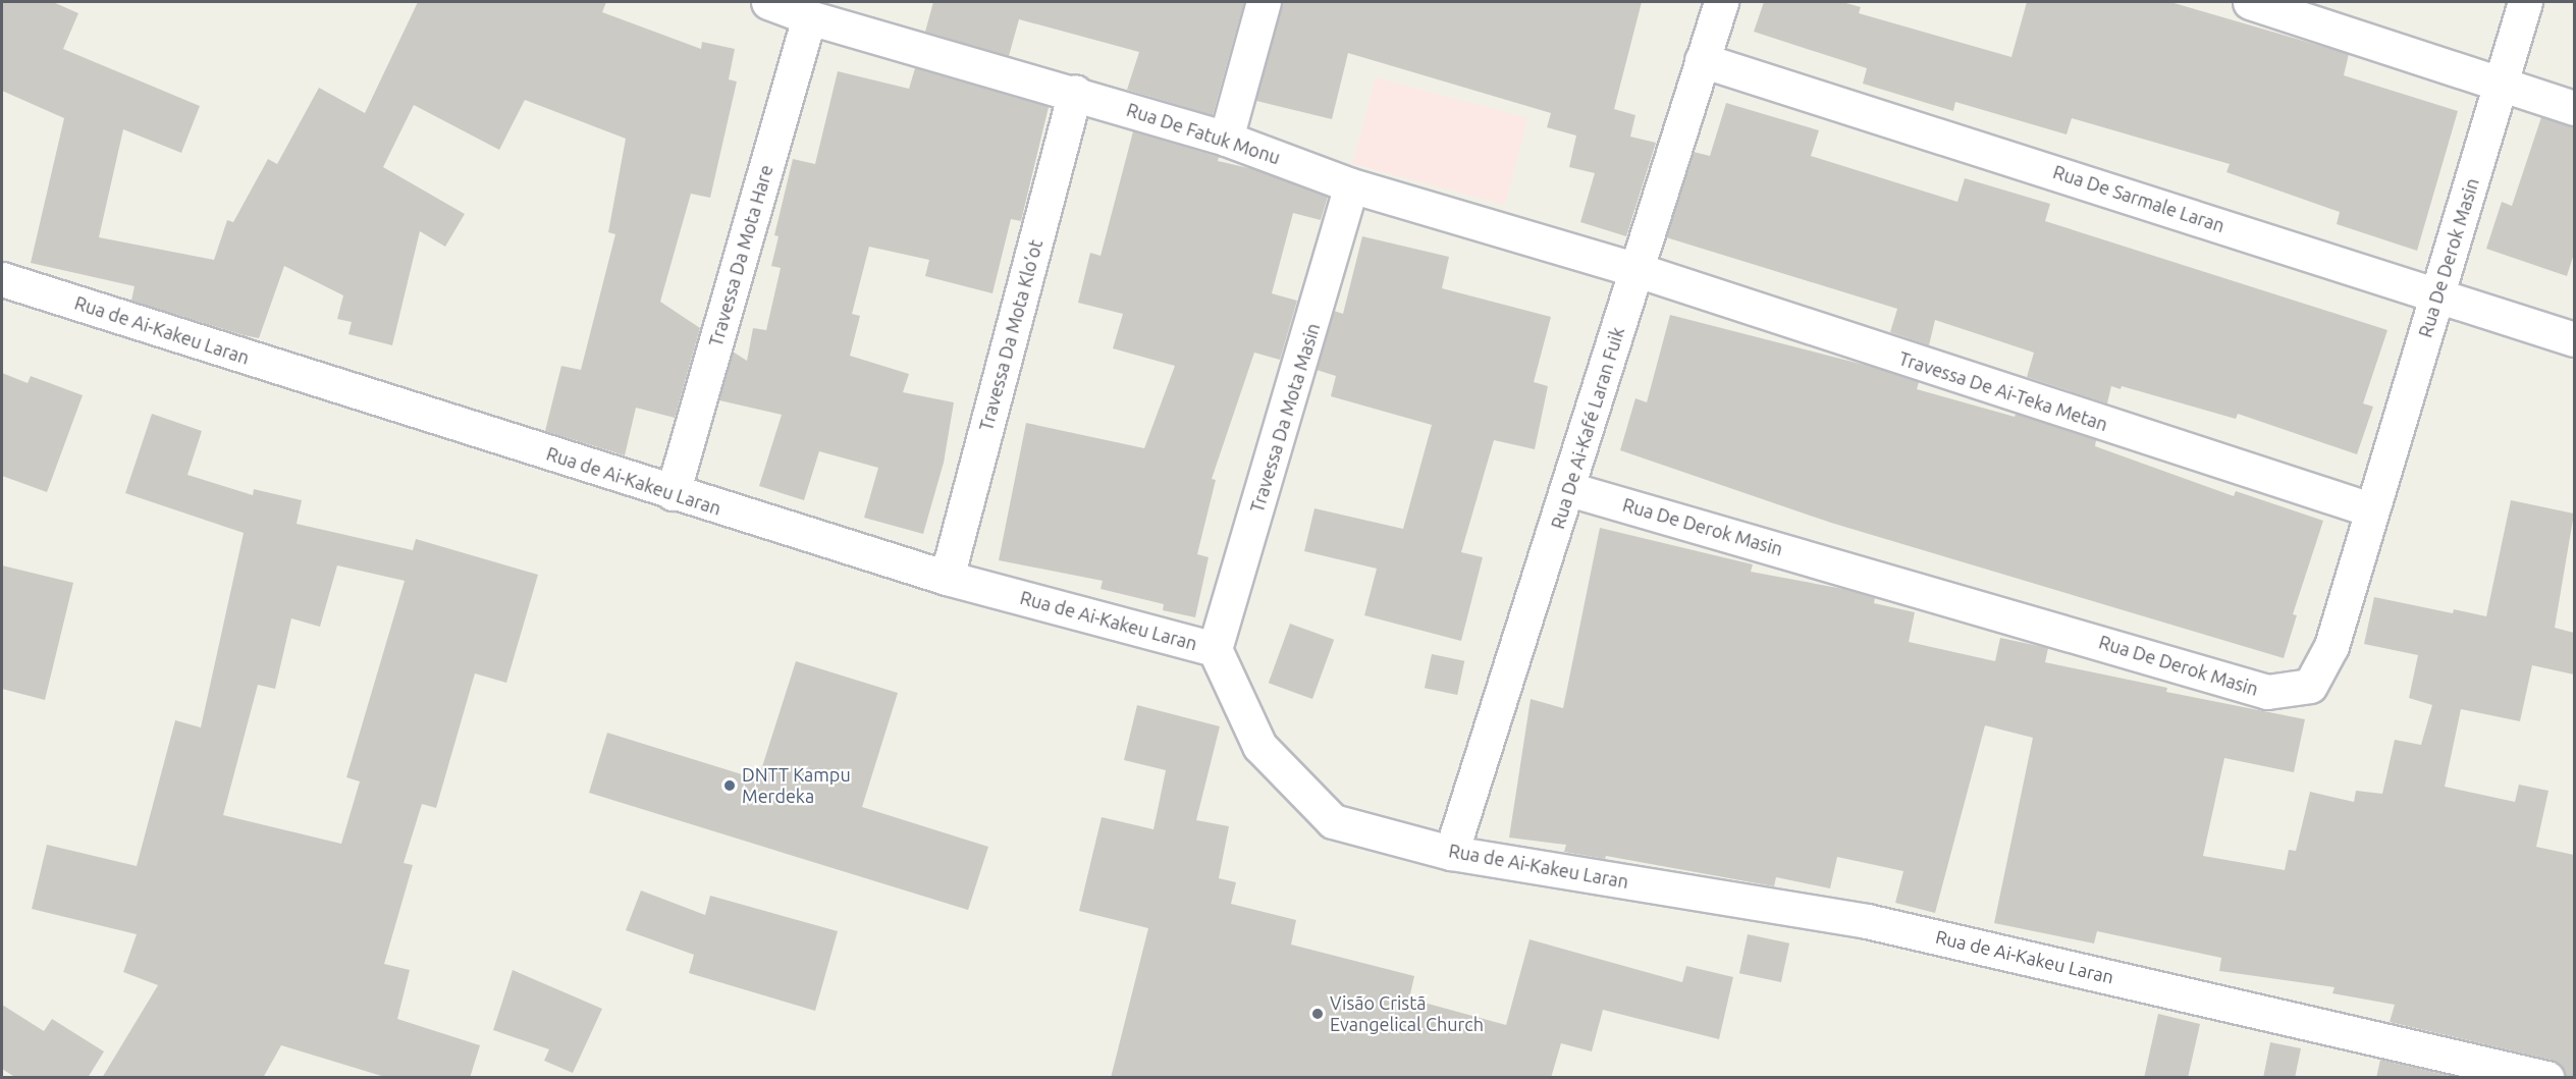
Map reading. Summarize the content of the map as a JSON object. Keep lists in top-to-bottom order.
{
  "streets": {
    "street": [
      "Rua De Fatuk Monu",
      "Rua De Sarmale Laran",
      "Travessa Da Mota Hare",
      "Rua De Derok Masin",
      "Rua de Ai-Kakeu Laran",
      "Travessa Da Mota Klo’ot",
      "Travessa De Ai-Teka Metan",
      "Travessa Da Mota Masin",
      "Rua De Ai-Kafé Laran Fuik"
    ]
  },
  "crossings": [
    ["Rua De Fatuk Monu", "Travessa Da Mota Hare"],
    ["Rua De Fatuk Monu", "Travessa Da Mota Klo’ot"],
    ["Rua De Fatuk Monu", "Travessa De Ai-Teka Metan"],
    ["Rua De Fatuk Monu", "Travessa Da Mota Masin"],
    ["Rua De Fatuk Monu", "Rua De Ai-Kafé Laran Fuik"],
    ["Rua De Sarmale Laran", "Rua De Derok Masin"],
    ["Rua De Sarmale Laran", "Rua De Ai-Kafé Laran Fuik"],
    ["Travessa Da Mota Hare", "Rua de Ai-Kakeu Laran"],
    ["Rua De Derok Masin", "Travessa De Ai-Teka Metan"],
    ["Rua De Derok Masin", "Rua De Ai-Kafé Laran Fuik"],
    ["Rua de Ai-Kakeu Laran", "Travessa Da Mota Klo’ot"],
    ["Rua de Ai-Kakeu Laran", "Travessa Da Mota Masin"],
    ["Rua de Ai-Kakeu Laran", "Rua De Ai-Kafé Laran Fuik"],
    ["Travessa De Ai-Teka Metan", "Rua De Ai-Kafé Laran Fuik"]
  ],
  "places": ["DNTT Kampu Merdeka", "Visão Cristã Evangelical Church"]
}
